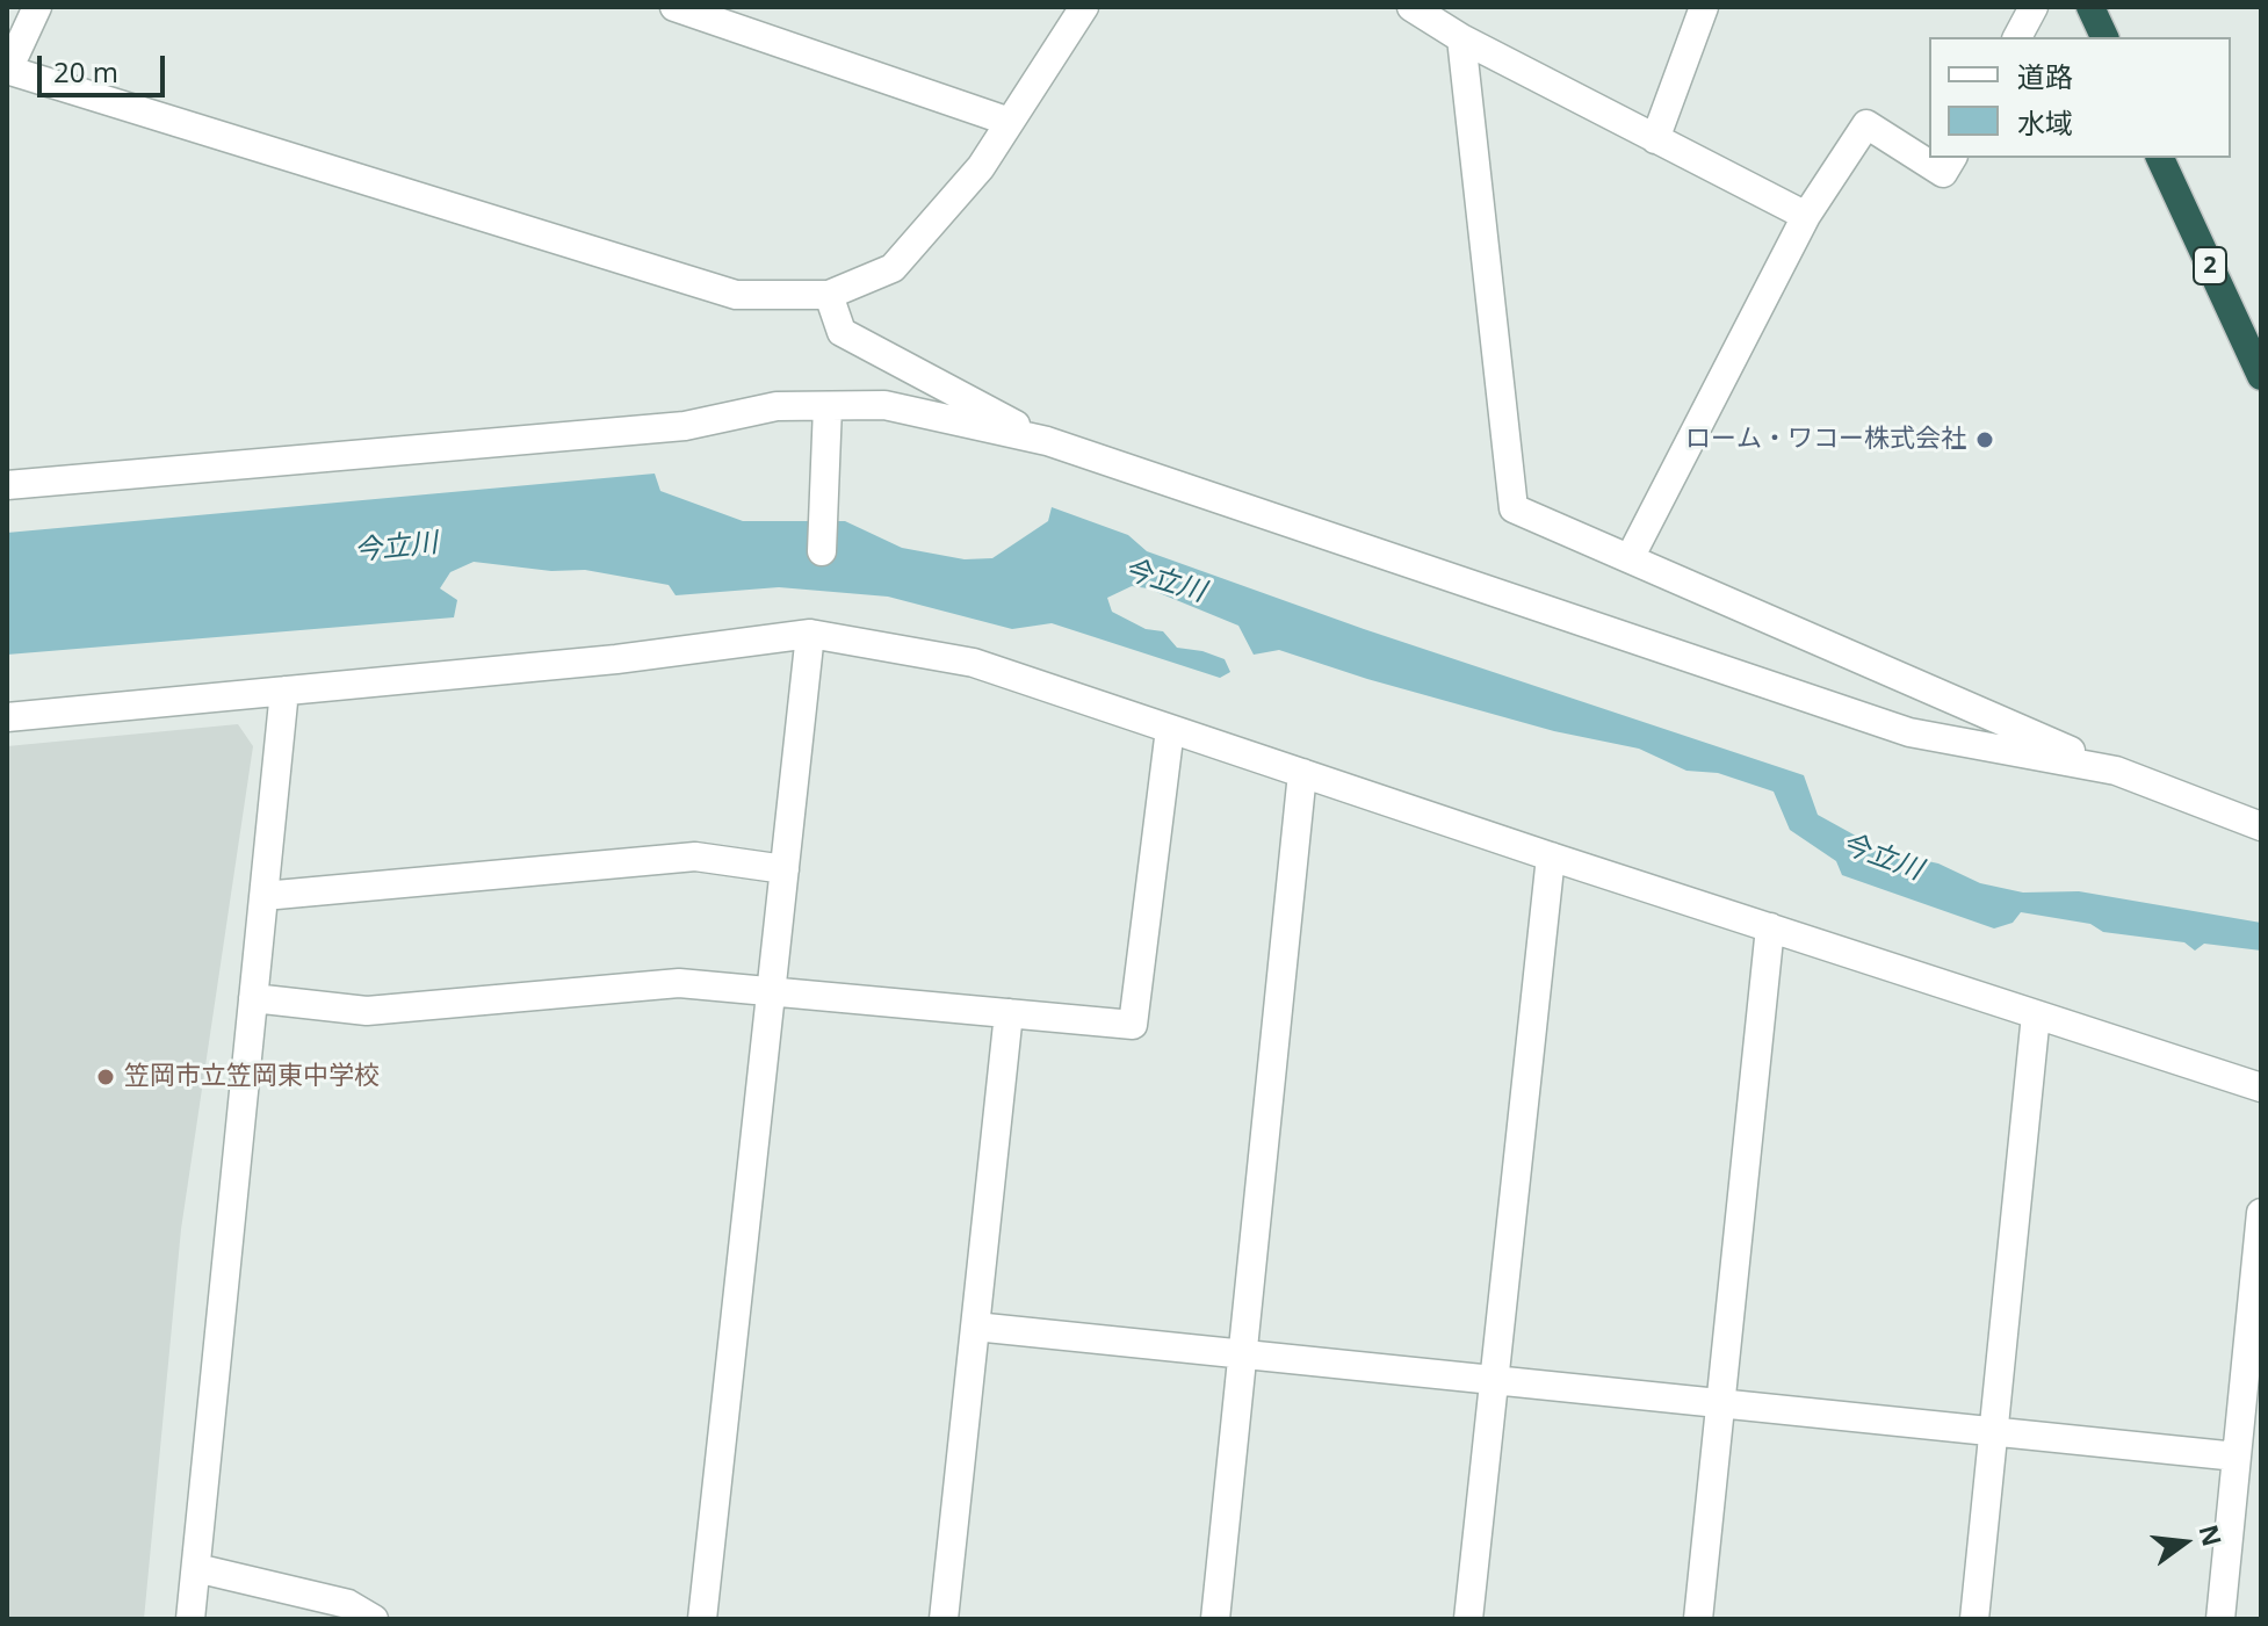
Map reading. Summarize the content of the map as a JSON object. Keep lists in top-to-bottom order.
{
  "streets": {
    "highway": ["2"]
  },
  "water": ["今立川"],
  "places": ["ローム・ワコー株式会社", "笠岡市立笠岡東中学校"],
  "legend": ["道路", "水域"],
  "scale_bar": "20 m",
  "north": "right"
}
